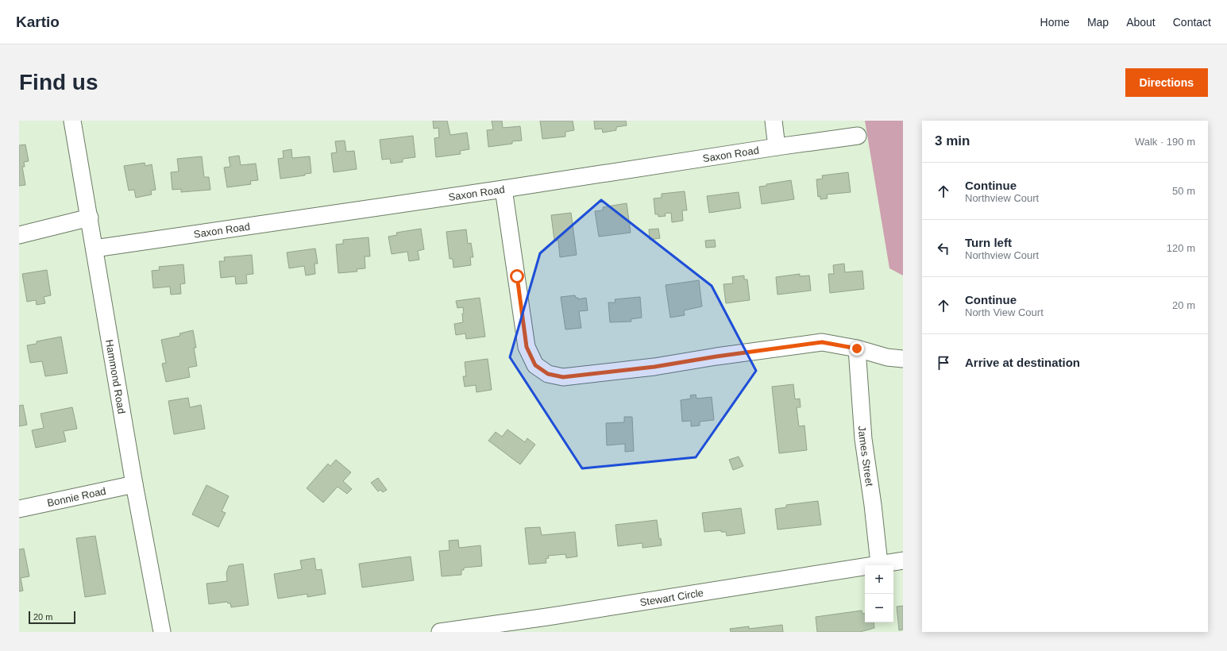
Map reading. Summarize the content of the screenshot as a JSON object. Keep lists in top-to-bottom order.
{
  "streets": {
    "street": [
      "Saxon Road",
      "Hammond Road",
      "James Street",
      "Bonnie Road",
      "Stewart Circle"
    ]
  },
  "crossings": [
    ["Saxon Road", "Hammond Road"],
    ["Hammond Road", "Bonnie Road"],
    ["James Street", "Stewart Circle"]
  ],
  "scale_bar": "20 m",
  "page": {
    "header": "Kartio",
    "nav": [
      "Home",
      "Map",
      "About",
      "Contact"
    ],
    "buttons": "Directions",
    "title": "Find us",
    "heading": ["3 min", "Walk · 190 m"],
    "list": [
      ["Continue", "Northview Court", "50 m"],
      ["Turn left", "Northview Court", "120 m"],
      ["Continue", "North View Court", "20 m"],
      "Arrive at destination"
    ],
    "map_buttons": ["+", "−"],
    "scale": "20 m"
  }
}
